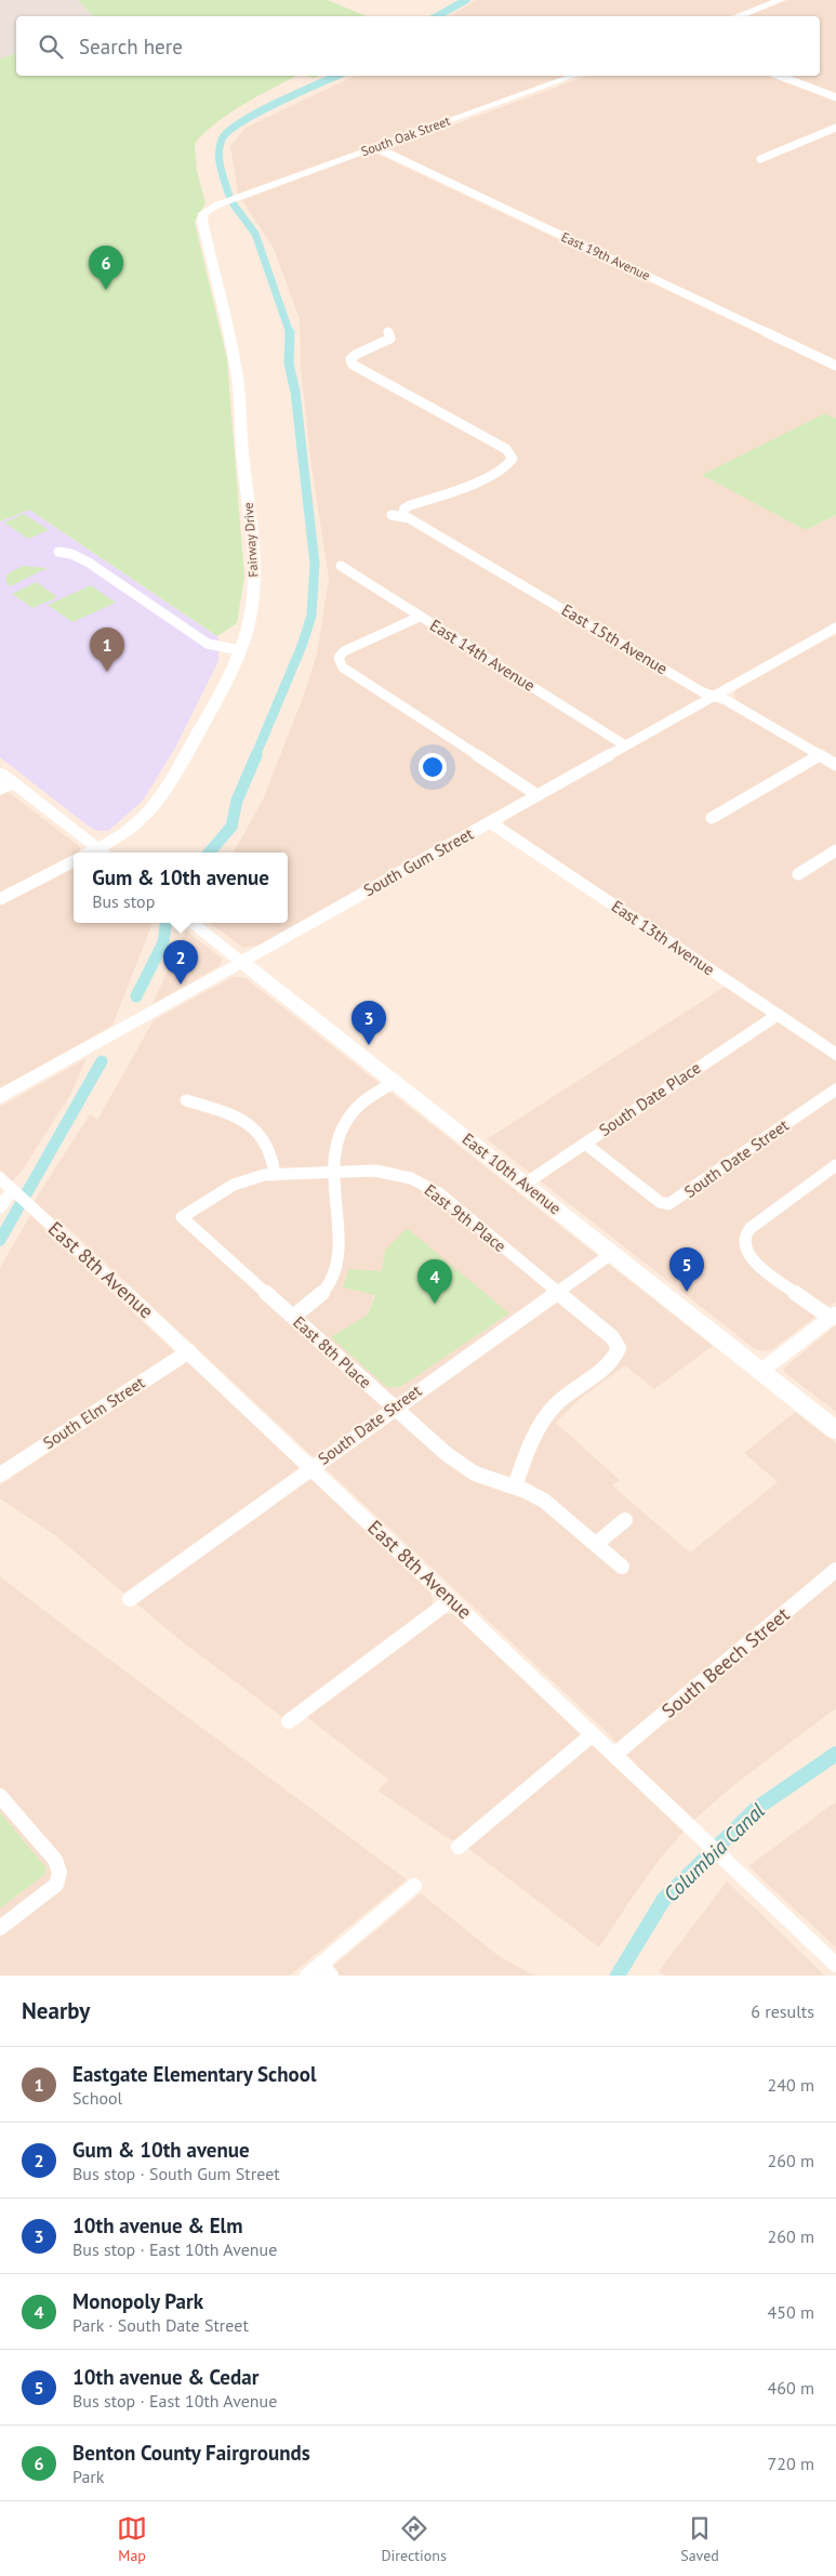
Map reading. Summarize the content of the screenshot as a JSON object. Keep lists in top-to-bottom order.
{
  "streets": {
    "main road": ["South Gum Street", "East 10th Avenue"],
    "street": [
      "South Oak Street",
      "East 19th Avenue",
      "Fairway Drive",
      "East 15th Avenue",
      "East 14th Avenue",
      "East 13th Avenue",
      "South Date Place",
      "South Date Street",
      "East 9th Place",
      "East 8th Avenue",
      "East 8th Place",
      "South Elm Street",
      "South Beech Street"
    ]
  },
  "crossings": [
    ["South Oak Street", "East 19th Avenue"],
    ["South Oak Street", "Fairway Drive"],
    ["East 15th Avenue", "South Gum Street"],
    ["East 14th Avenue", "South Gum Street"],
    ["South Gum Street", "East 13th Avenue"],
    ["South Gum Street", "East 10th Avenue"],
    ["East 13th Avenue", "South Date Place"],
    ["South Date Place", "South Date Street"],
    ["South Date Place", "East 10th Avenue"],
    ["South Date Street", "East 10th Avenue"],
    ["South Date Street", "East 9th Place"],
    ["South Date Street", "East 8th Avenue"],
    ["South Date Street", "East 8th Place"],
    ["East 9th Place", "East 8th Place"],
    ["East 8th Avenue", "South Elm Street"],
    ["East 8th Avenue", "South Beech Street"]
  ],
  "water": ["Columbia Canal"],
  "page": {
    "search": "Search here",
    "pins": [
      "6",
      "1",
      "2",
      "3",
      "5",
      "4"
    ],
    "popup": ["Gum & 10th avenue", "Bus stop"],
    "heading": ["Nearby", "6 results"],
    "list": [
      {
        "mark": "1",
        "name": "Eastgate Elementary School",
        "note": "School",
        "value": "240 m"
      },
      {
        "mark": "2",
        "name": "Gum & 10th avenue",
        "note": "Bus stop · South Gum Street",
        "value": "260 m"
      },
      {
        "mark": "3",
        "name": "10th avenue & Elm",
        "note": "Bus stop · East 10th Avenue",
        "value": "260 m"
      },
      {
        "mark": "4",
        "name": "Monopoly Park",
        "note": "Park · South Date Street",
        "value": "450 m"
      },
      {
        "mark": "5",
        "name": "10th avenue & Cedar",
        "note": "Bus stop · East 10th Avenue",
        "value": "460 m"
      },
      {
        "mark": "6",
        "name": "Benton County Fairgrounds",
        "note": "Park",
        "value": "720 m"
      }
    ],
    "nav": ["Map", "Directions", "Saved"]
  }
}
